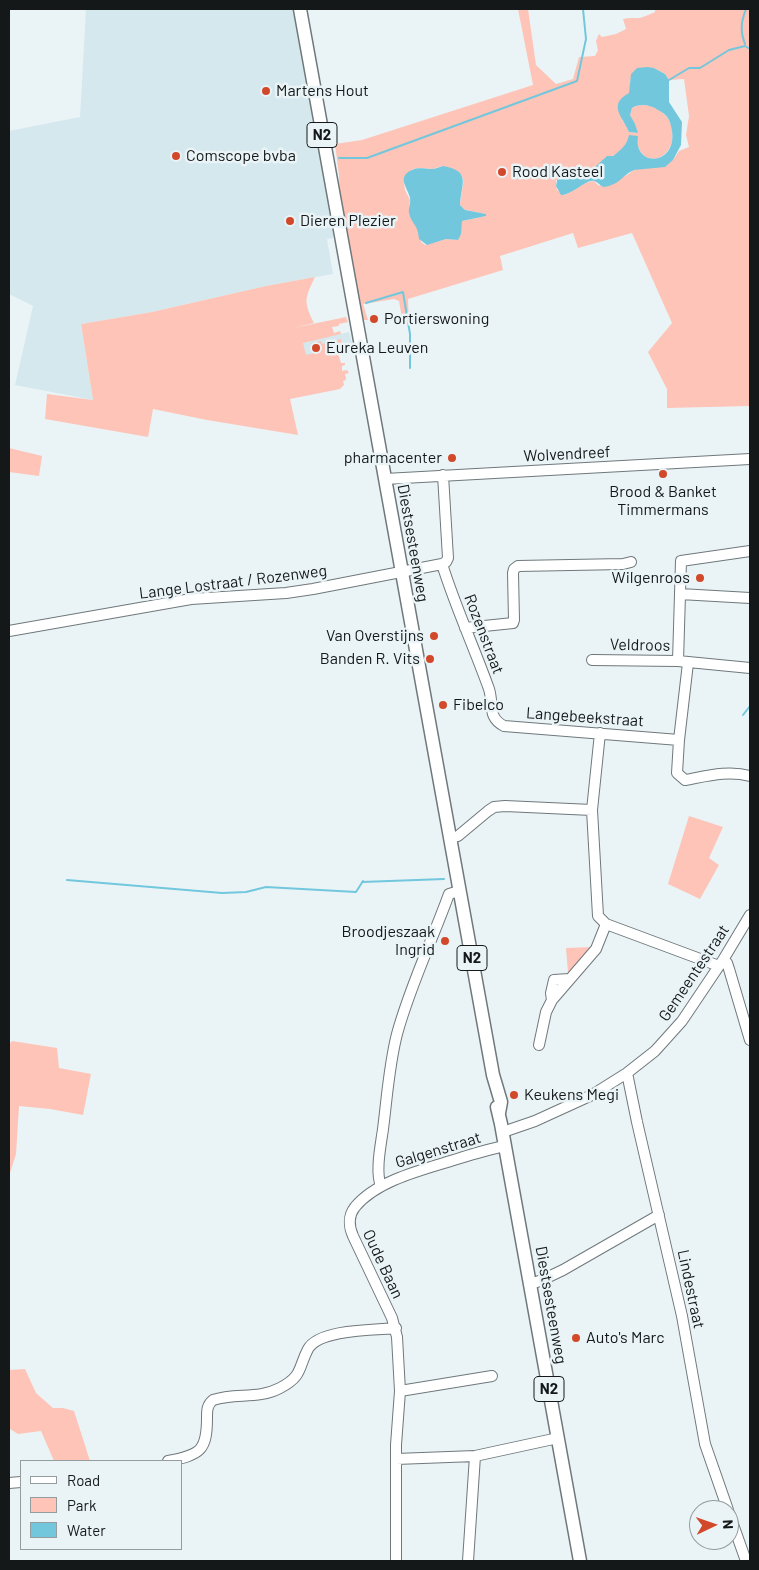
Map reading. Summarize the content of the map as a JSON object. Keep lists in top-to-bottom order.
{
  "streets": {
    "main road": ["N2", "Diestsesteenweg"],
    "street": [
      "Wolvendreef",
      "Lange Lostraat / Rozenweg",
      "Rozenstraat",
      "Veldroos",
      "Langebeekstraat",
      "Gemeentestraat",
      "Galgenstraat",
      "Oude Baan",
      "Lindestraat"
    ]
  },
  "crossings": [
    ["Wolvendreef", "Diestsesteenweg"],
    ["Diestsesteenweg", "Lange Lostraat / Rozenweg"],
    ["Diestsesteenweg", "Gemeentestraat"],
    ["Diestsesteenweg", "Galgenstraat"],
    ["Rozenstraat", "Langebeekstraat"],
    ["Gemeentestraat", "Lindestraat"],
    ["Galgenstraat", "Oude Baan"]
  ],
  "places": [
    "Martens Hout",
    "Comscope bvba",
    "Rood Kasteel",
    "Dieren Plezier",
    "Portierswoning",
    "Eureka Leuven",
    "pharmacenter",
    "Brood & Banket Timmermans",
    "Wilgenroos",
    "Van Overstijns",
    "Banden R. Vits",
    "Fibelco",
    "Broodjeszaak Ingrid",
    "Keukens Megi",
    "Auto's Marc"
  ],
  "legend": ["Road", "Park", "Water"],
  "north": "right"
}
